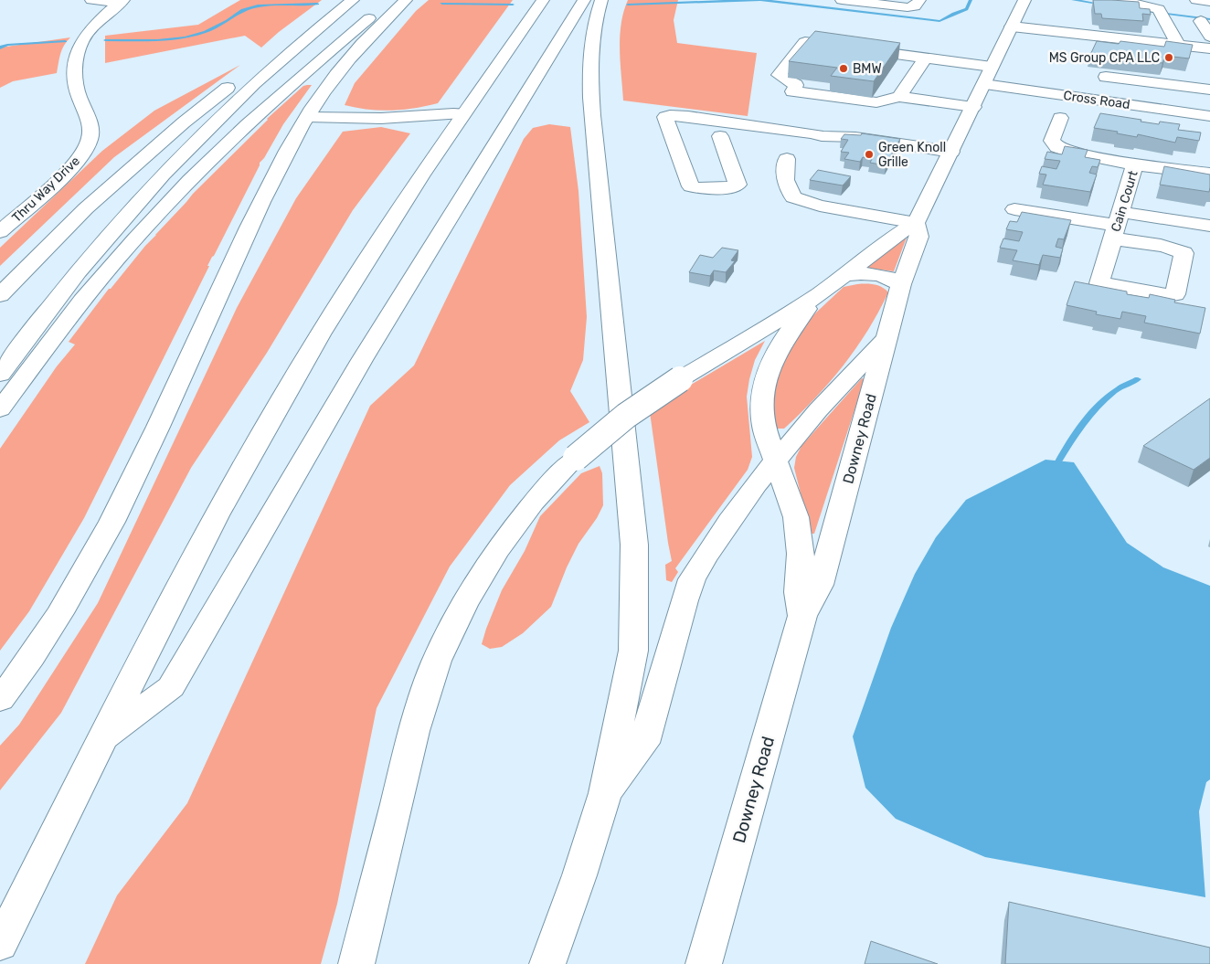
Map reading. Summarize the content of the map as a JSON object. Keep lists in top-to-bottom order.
{
  "streets": {
    "main road": [
      "Cross Road",
      "Thru Way Drive",
      "Cain Court",
      "Downey Road"
    ]
  },
  "places": ["MS Group CPA LLC", "BMW", "Green Knoll Grille"]
}
